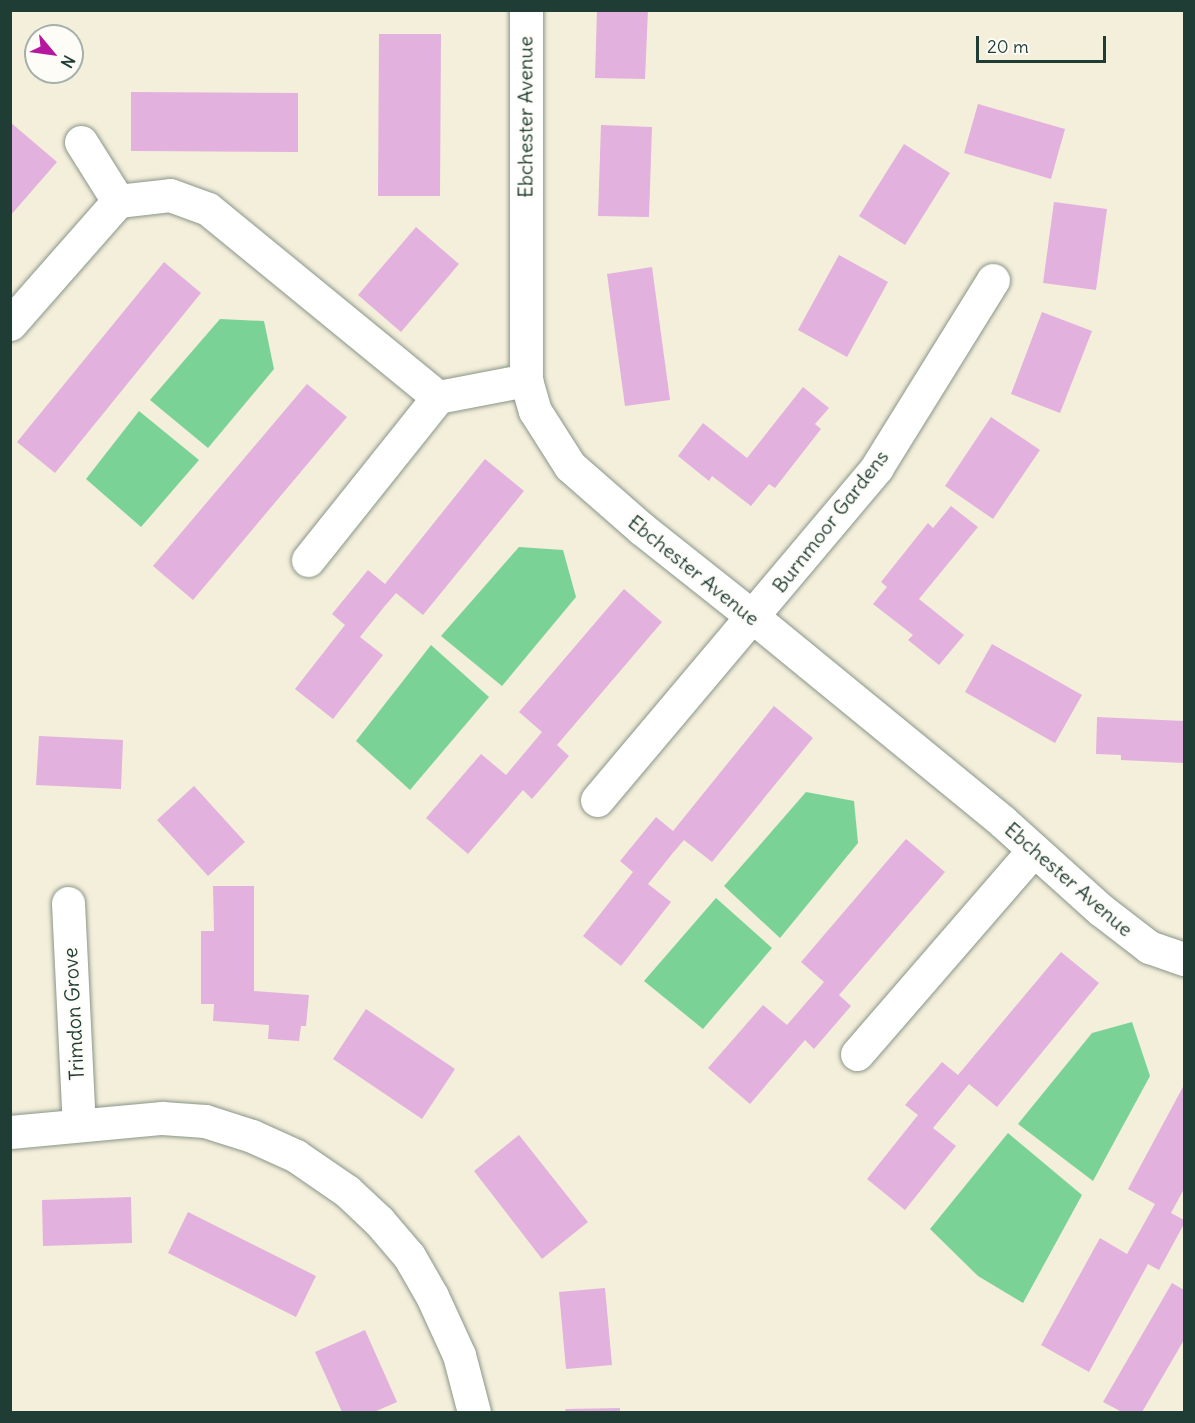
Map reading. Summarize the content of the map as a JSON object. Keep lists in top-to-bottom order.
{
  "streets": {
    "street": ["Ebchester Avenue", "Burnmoor Gardens", "Trimdon Grove"]
  },
  "crossings": [
    ["Ebchester Avenue", "Burnmoor Gardens"]
  ],
  "scale_bar": "20 m",
  "north": "bottom right"
}
